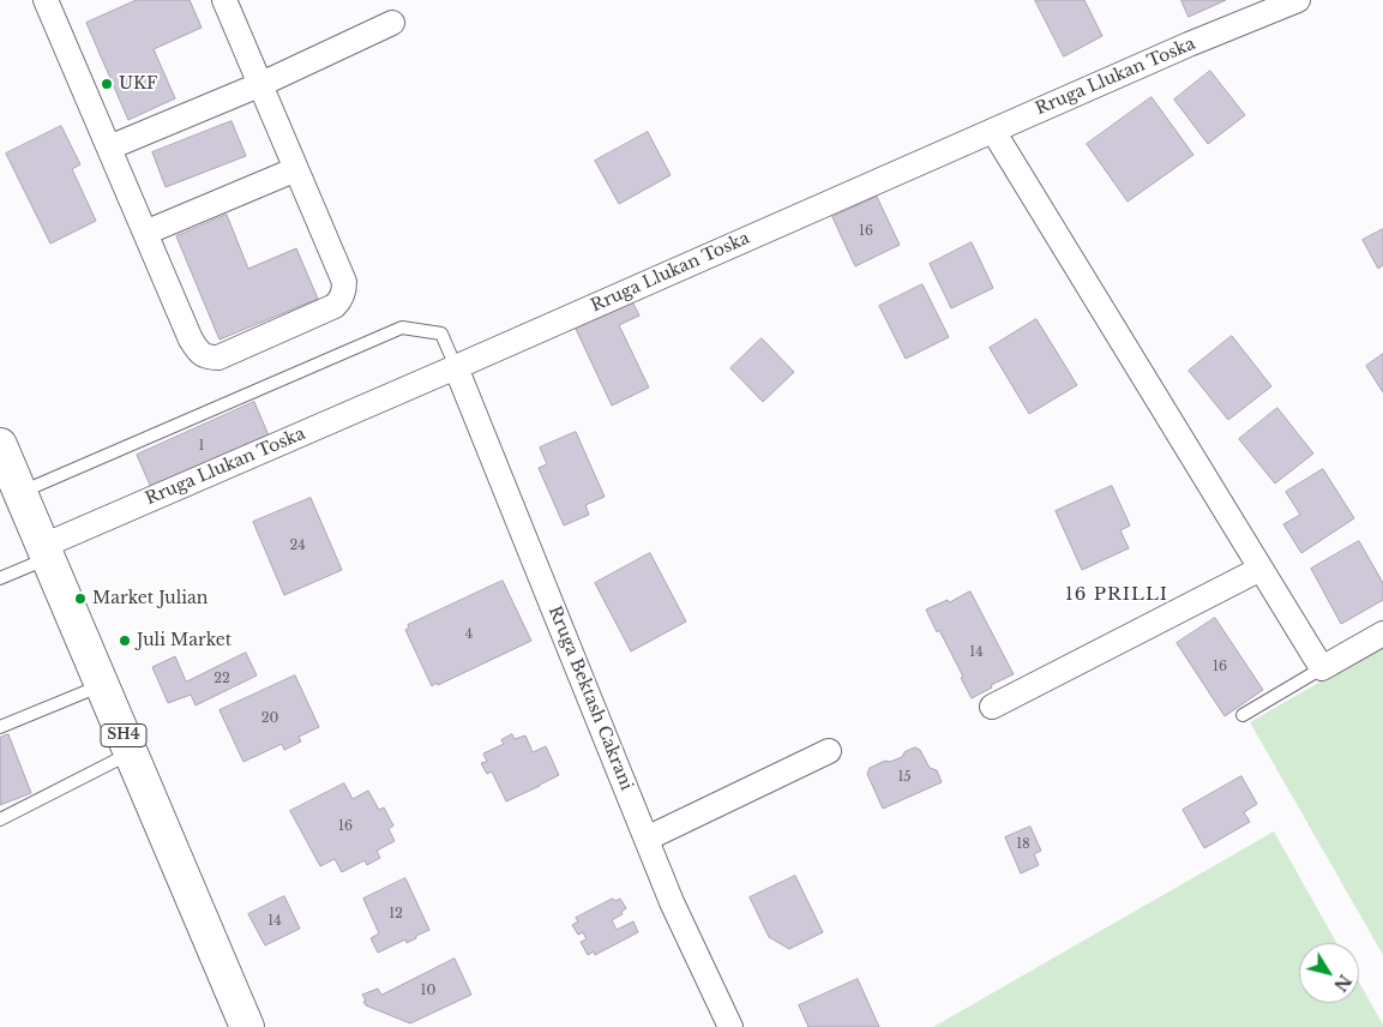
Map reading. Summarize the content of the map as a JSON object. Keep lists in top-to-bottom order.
{
  "streets": {
    "main road": ["SH4"],
    "street": ["Rruga Llukan Toska", "Rruga Bektash Cakrani"]
  },
  "crossings": [
    ["Rruga Llukan Toska", "Rruga Bektash Cakrani"],
    ["Rruga Llukan Toska", "SH4"]
  ],
  "districts": ["16 PRILLI"],
  "places": ["UKF", "Market Julian", "Juli Market"],
  "house_numbers": [
    "16",
    "1",
    "24",
    "4",
    "14",
    "16",
    "22",
    "20",
    "15",
    "16",
    "18",
    "12",
    "14",
    "10"
  ],
  "north": "bottom right"
}
